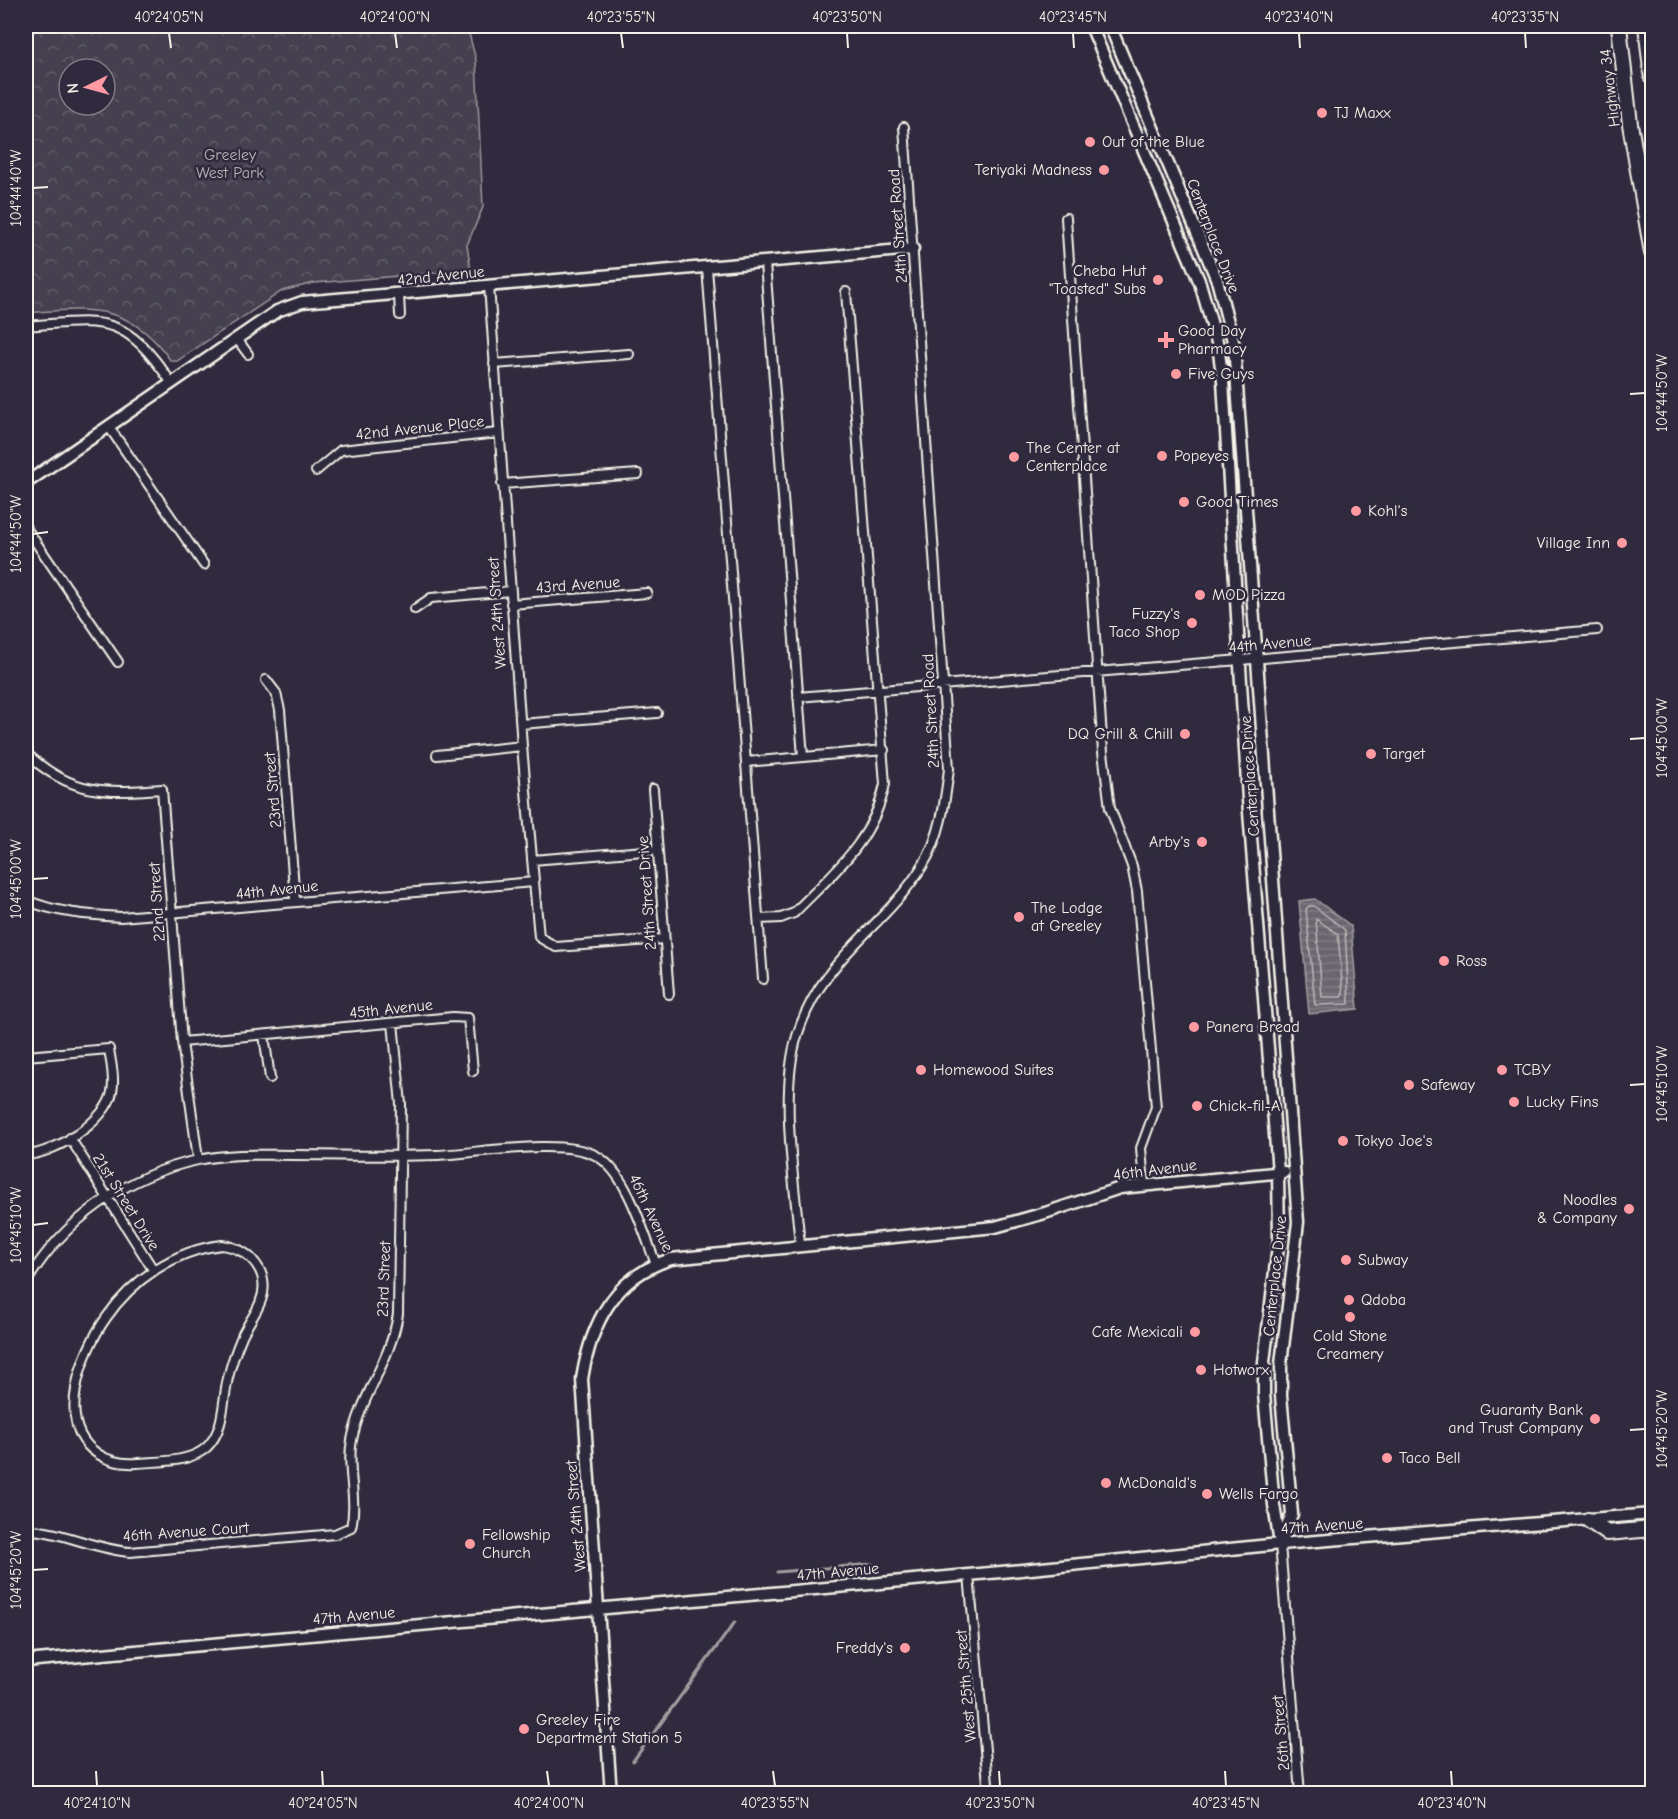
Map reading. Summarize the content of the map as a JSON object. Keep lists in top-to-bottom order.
{
  "streets": {
    "highway": ["Highway 34"],
    "street": [
      "24th Street Road",
      "Centerplace Drive",
      "42nd Avenue",
      "42nd Avenue Place",
      "43rd Avenue",
      "West 24th Street",
      "44th Avenue",
      "23rd Street",
      "24th Street Drive",
      "22nd Street",
      "45th Avenue",
      "46th Avenue",
      "21st Street Drive",
      "47th Avenue",
      "46th Avenue Court",
      "West 25th Street",
      "26th Street"
    ]
  },
  "crossings": [
    ["24th Street Road", "42nd Avenue"],
    ["24th Street Road", "44th Avenue"],
    ["24th Street Road", "46th Avenue"],
    ["Centerplace Drive", "44th Avenue"],
    ["Centerplace Drive", "46th Avenue"],
    ["Centerplace Drive", "47th Avenue"],
    ["Centerplace Drive", "26th Street"],
    ["42nd Avenue", "West 24th Street"],
    ["42nd Avenue Place", "West 24th Street"],
    ["43rd Avenue", "West 24th Street"],
    ["West 24th Street", "44th Avenue"],
    ["West 24th Street", "24th Street Drive"],
    ["West 24th Street", "46th Avenue"],
    ["West 24th Street", "47th Avenue"],
    ["44th Avenue", "23rd Street"],
    ["44th Avenue", "22nd Street"],
    ["23rd Street", "45th Avenue"],
    ["23rd Street", "46th Avenue"],
    ["23rd Street", "46th Avenue Court"],
    ["22nd Street", "45th Avenue"],
    ["22nd Street", "46th Avenue"],
    ["46th Avenue", "21st Street Drive"],
    ["47th Avenue", "West 25th Street"]
  ],
  "parks": ["Greeley West Park"],
  "places": {
    "other": [
      "TJ Maxx",
      "Out of the Blue",
      "Teriyaki Madness",
      "Cheba Hut \"Toasted\" Subs",
      "Five Guys",
      "Popeyes",
      "The Center at Centerplace",
      "Good Times",
      "Kohl's",
      "Village Inn",
      "MOD Pizza",
      "Fuzzy's Taco Shop",
      "DQ Grill & Chill",
      "Target",
      "Arby's",
      "The Lodge at Greeley",
      "Ross",
      "Panera Bread",
      "Homewood Suites",
      "TCBY",
      "Safeway",
      "Lucky Fins",
      "Chick-fil-A",
      "Tokyo Joe's",
      "Noodles & Company",
      "Subway",
      "Qdoba",
      "Cold Stone Creamery",
      "Cafe Mexicali",
      "Hotworx",
      "Guaranty Bank and Trust Company",
      "Taco Bell",
      "McDonald's",
      "Wells Fargo",
      "Fellowship Church",
      "Freddy's",
      "Greeley Fire Department Station 5"
    ],
    "health": ["Good Day Pharmacy"]
  },
  "north": "left",
  "coordinates": [
    "40°24'05\"N",
    "40°24'00\"N",
    "40°23'55\"N",
    "40°23'50\"N",
    "40°23'45\"N",
    "40°23'40\"N",
    "40°23'35\"N",
    "104°44'40\"W",
    "104°44'50\"W",
    "104°45'00\"W",
    "104°45'10\"W",
    "104°45'20\"W",
    "40°24'10\"N"
  ]
}
